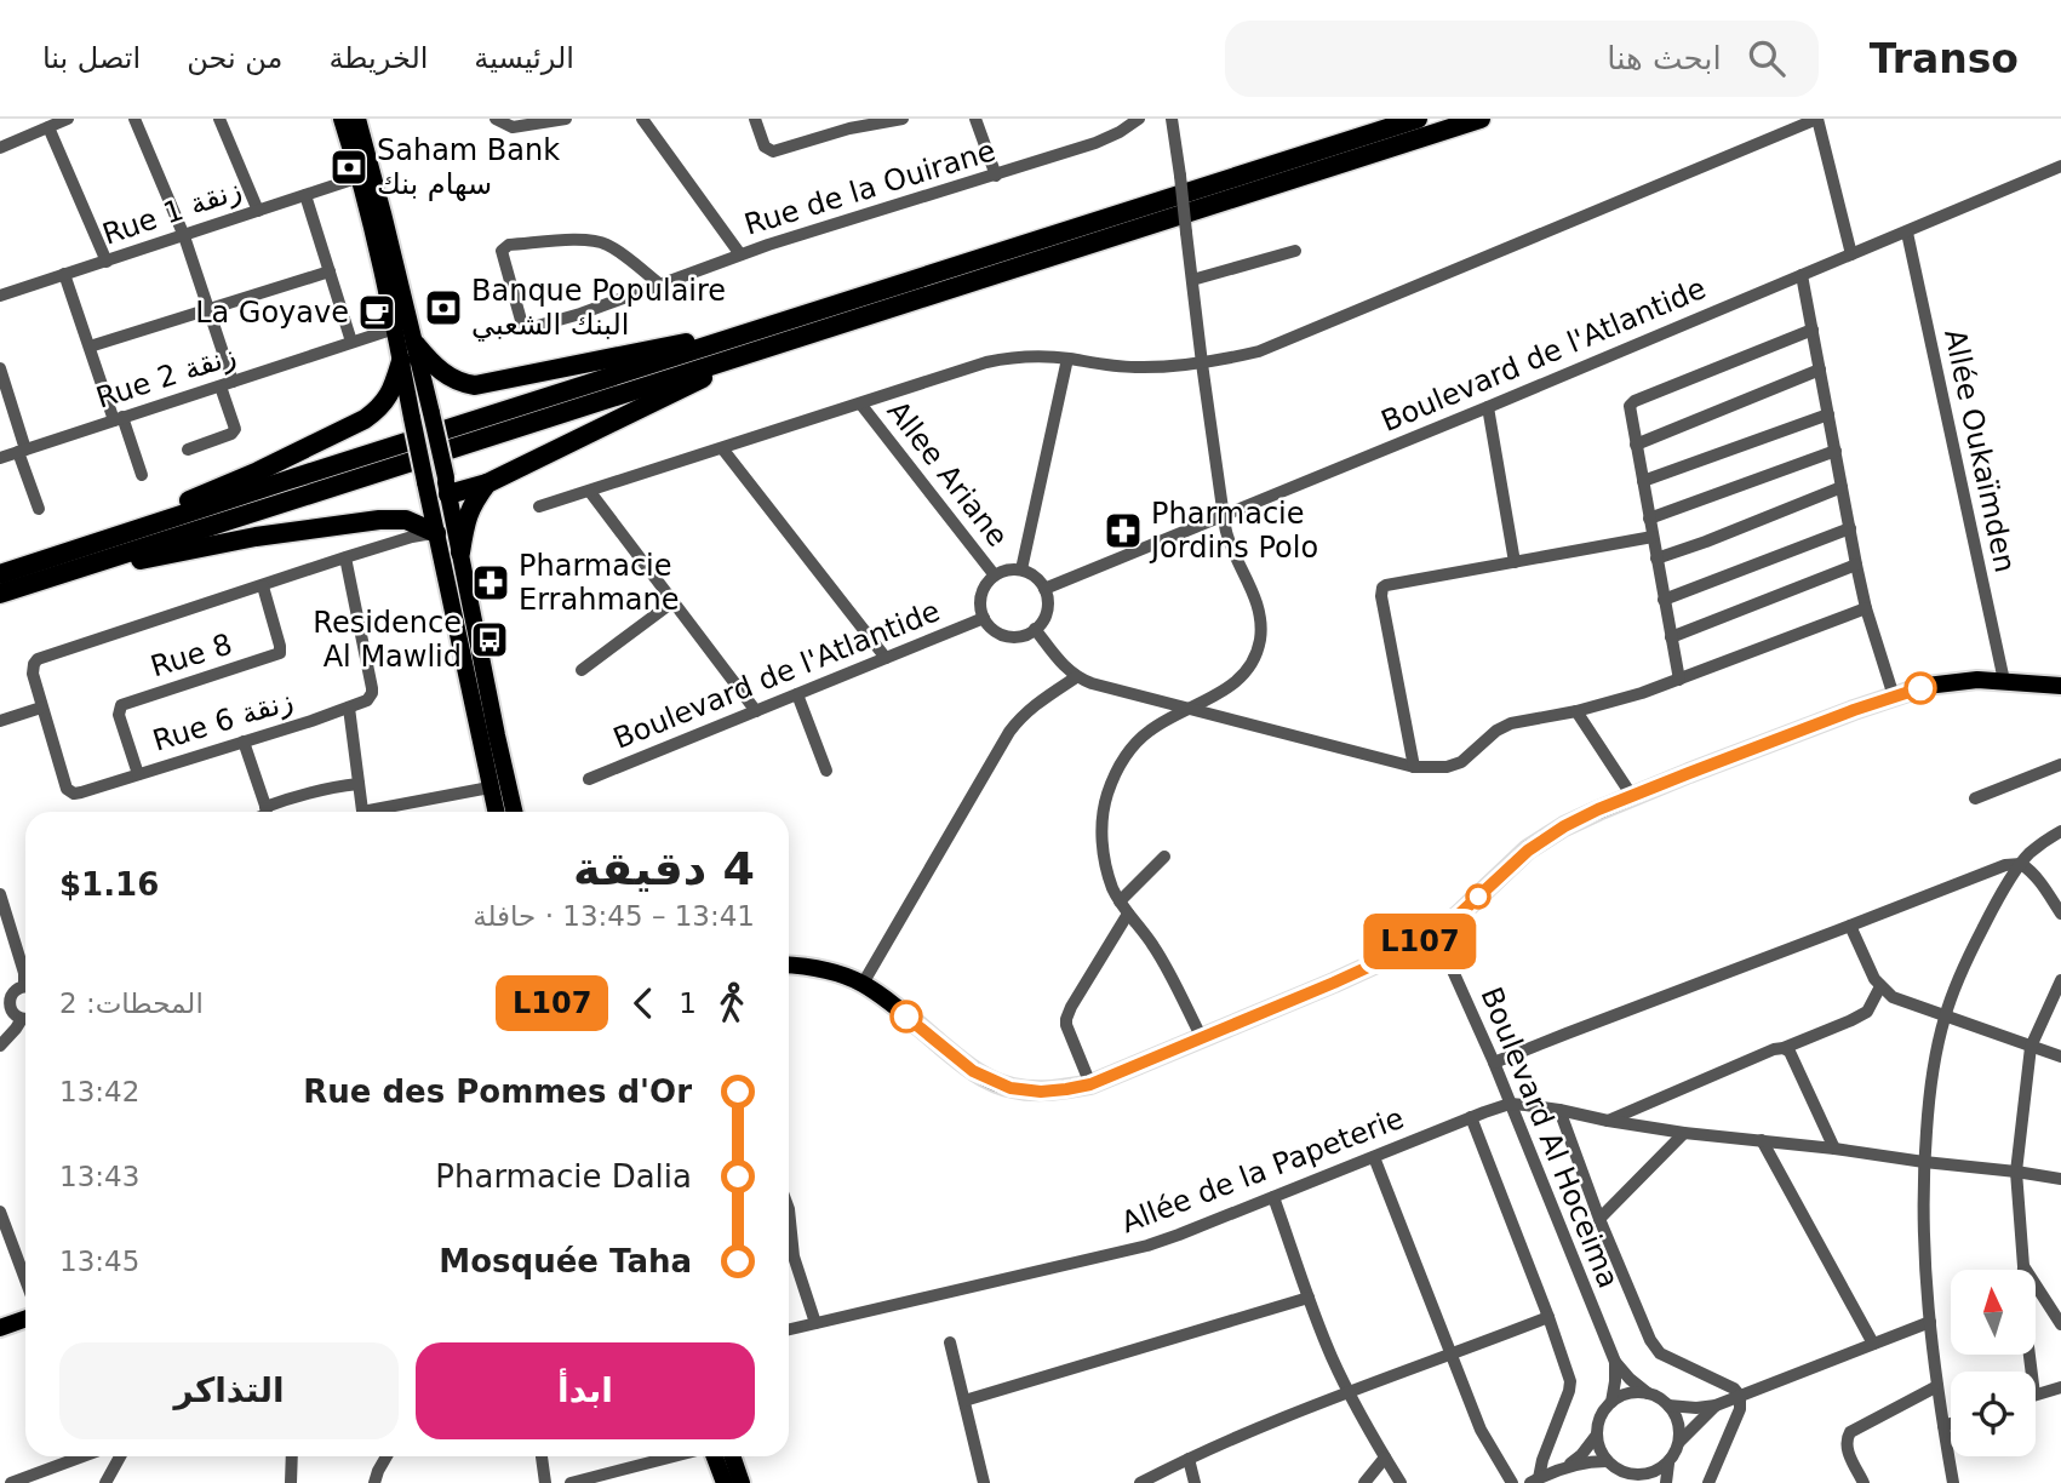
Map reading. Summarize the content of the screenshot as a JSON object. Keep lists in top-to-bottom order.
{
  "streets": {
    "street": [
      "Rue de la Ouirane",
      "Rue 1 زنقة",
      "Boulevard de l'Atlantide",
      "Rue 2 زنقة",
      "Allée Oukaïmden",
      "Allee Ariane",
      "Rue 8",
      "Rue 6 زنقة",
      "Boulevard Al Hoceima",
      "Allée de la Papeterie"
    ]
  },
  "crossings": [
    ["Boulevard de l'Atlantide", "Allée Oukaïmden"],
    ["Boulevard de l'Atlantide", "Allee Ariane"],
    ["Rue 8", "Rue 6 زنقة"],
    ["Boulevard Al Hoceima", "Allée de la Papeterie"]
  ],
  "places": {
    "bank": ["Saham Bank سهام بنك", "Banque Populaire البنك الشعبي"],
    "cafe": ["La Goyave"],
    "pharmacy": ["Pharmacie Jordins Polo", "Pharmacie Errahmane"],
    "bus stop": ["Residence Al Mawlid"]
  },
  "lines": ["bus line L107"],
  "north": "top",
  "page": {
    "header": "Transo",
    "search": "ابحث هنا",
    "nav": [
      "الرئيسية",
      "الخريطة",
      "من نحن",
      "اتصل بنا"
    ],
    "on_map": "L107",
    "heading": ["4 دقيقة", "13:41 – 13:45 · حافلة", "$1.16"],
    "legs": ["1", "L107", "المحطات: 2"],
    "list": [
      {
        "name": "Rue des Pommes d'Or",
        "value": "13:42"
      },
      {
        "name": "Pharmacie Dalia",
        "value": "13:43"
      },
      {
        "name": "Mosquée Taha",
        "value": "13:45"
      }
    ],
    "buttons": ["ابدأ", "التذاكر"]
  }
}
